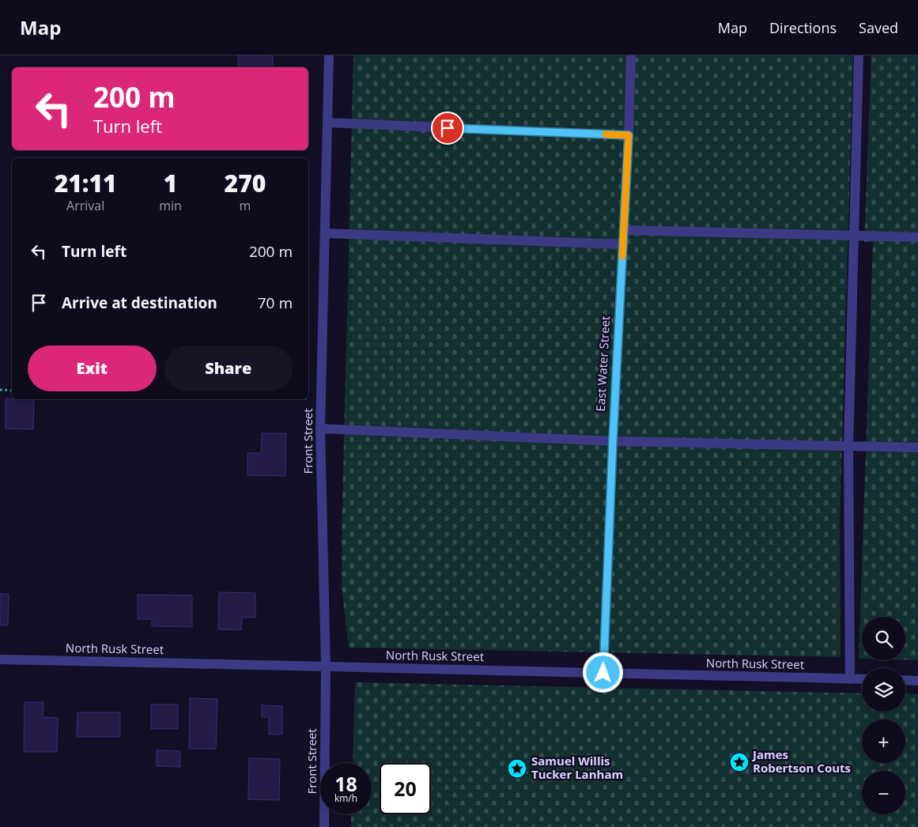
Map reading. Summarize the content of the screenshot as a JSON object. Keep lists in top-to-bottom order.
{
  "streets": {
    "street": ["East Water Street", "Front Street", "North Rusk Street"]
  },
  "crossings": [
    ["East Water Street", "North Rusk Street"],
    ["Front Street", "North Rusk Street"]
  ],
  "places": {
    "place": ["James Robertson Couts", "Samuel Willis Tucker Lanham"]
  },
  "page": {
    "header": "Map",
    "nav": ["Map", "Directions", "Saved"],
    "turn": ["200 m", "Turn left"],
    "eta": [
      "21:11",
      "Arrival",
      "1",
      "min",
      "270",
      "m"
    ],
    "list": [
      {
        "name": "Turn left",
        "value": "200 m"
      },
      {
        "name": "Arrive at destination",
        "value": "70 m"
      }
    ],
    "buttons": ["Exit", "Share"],
    "map_buttons": ["+", "−"],
    "speed": "18 km/h",
    "limit": "20"
  }
}
